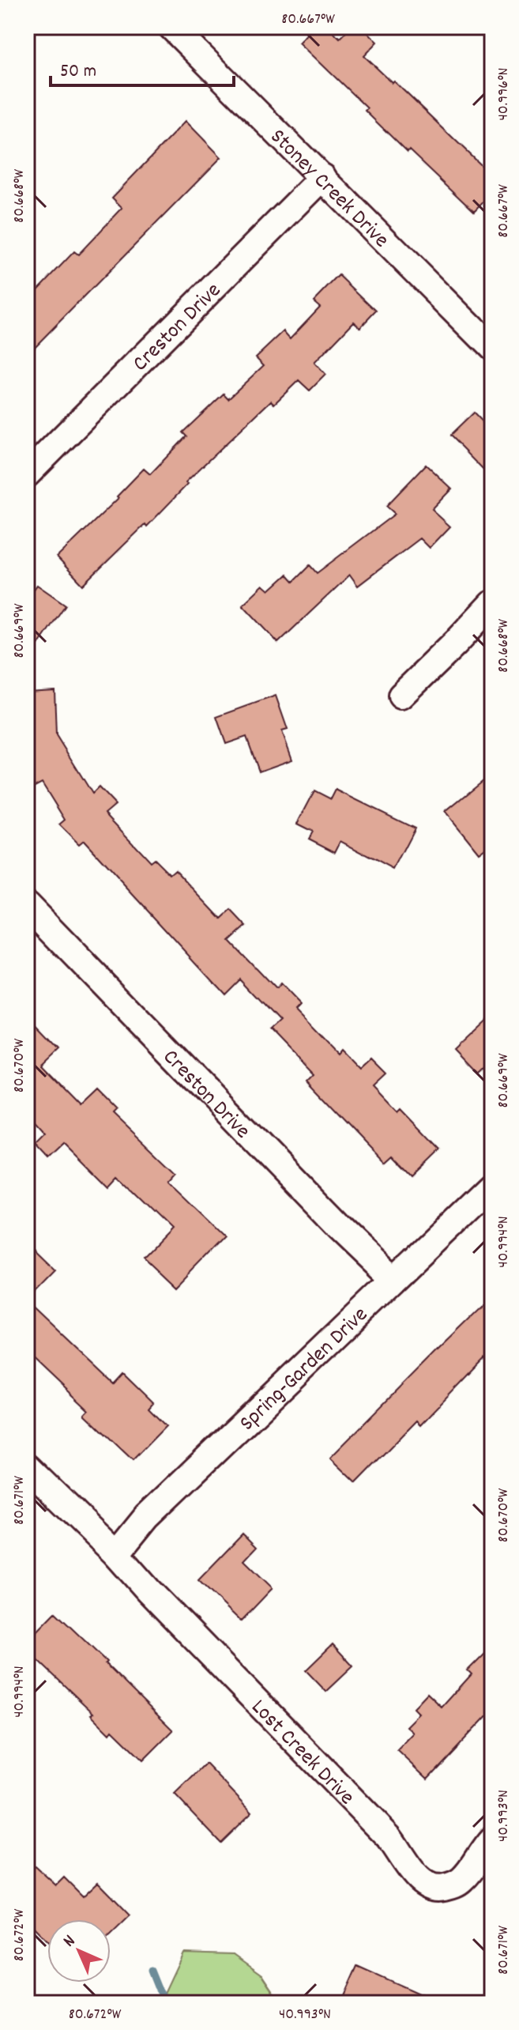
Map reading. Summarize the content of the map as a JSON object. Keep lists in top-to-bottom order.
{
  "streets": {
    "street": [
      "Stoney Creek Drive",
      "Creston Drive",
      "Spring-Garden Drive",
      "Lost Creek Drive"
    ]
  },
  "crossings": [
    ["Stoney Creek Drive", "Creston Drive"],
    ["Creston Drive", "Spring-Garden Drive"],
    ["Spring-Garden Drive", "Lost Creek Drive"]
  ],
  "scale_bar": "50 m",
  "north": "top left",
  "coordinates": [
    "80.667°W",
    "40.996°N",
    "80.668°W",
    "80.669°W",
    "80.670°W",
    "40.994°N",
    "80.671°W",
    "40.993°N",
    "80.672°W"
  ]
}
